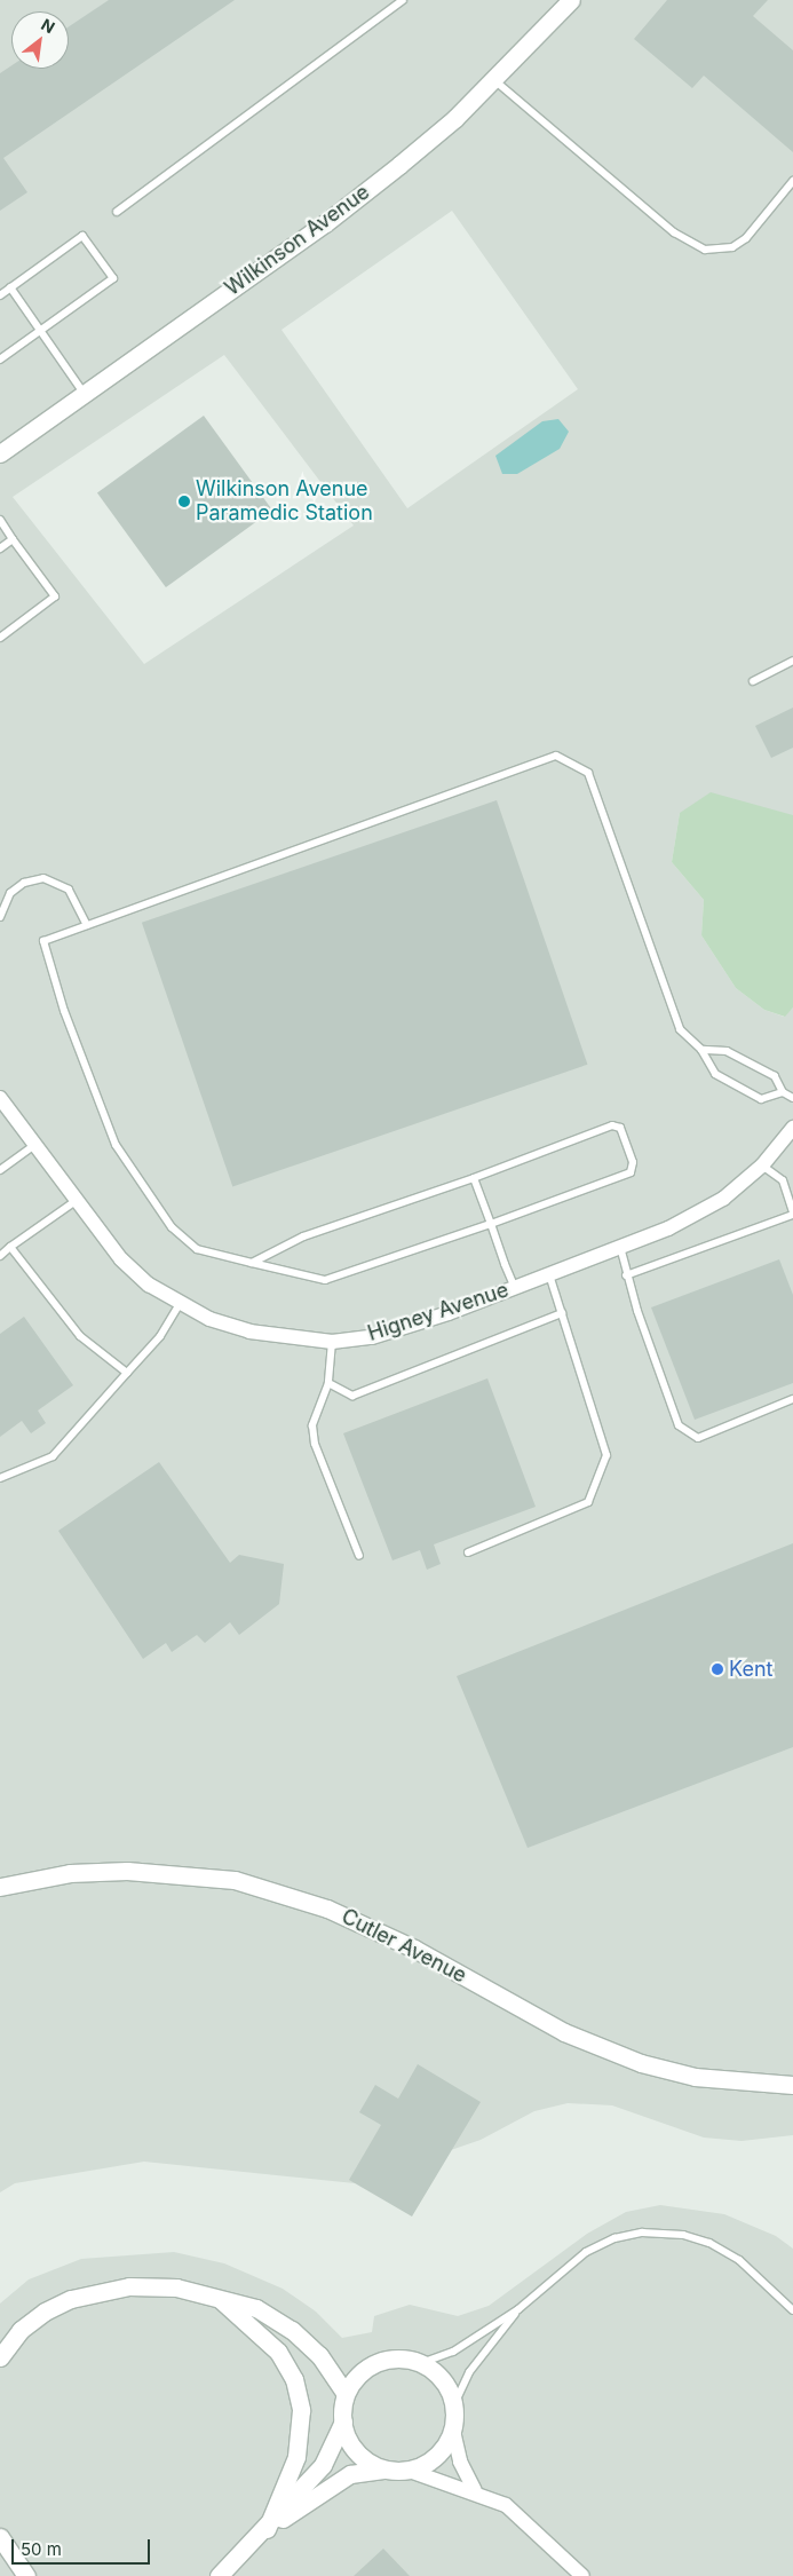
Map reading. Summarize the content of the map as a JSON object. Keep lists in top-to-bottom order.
{
  "streets": {
    "street": ["Wilkinson Avenue", "Higney Avenue", "Cutler Avenue"]
  },
  "places": ["Wilkinson Avenue Paramedic Station", "Kent"],
  "scale_bar": "50 m",
  "north": "top right"
}
